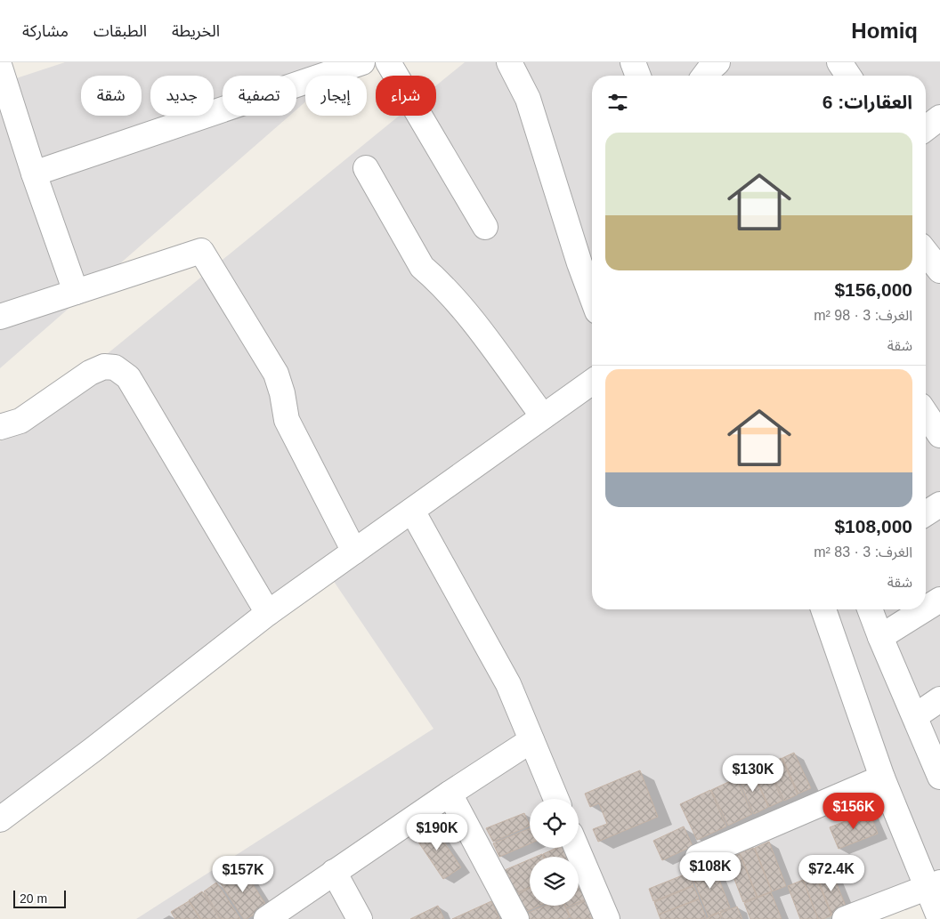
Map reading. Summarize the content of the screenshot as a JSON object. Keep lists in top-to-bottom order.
{
  "scale_bar": "20 m",
  "page": {
    "header": "Homiq",
    "nav": ["الخريطة", "الطبقات", "مشاركة"],
    "chip": [
      "شراء",
      "إيجار",
      "تصفية",
      "جديد",
      "شقة"
    ],
    "heading": "العقارات: 6",
    "list": [
      {
        "name": "$156,000",
        "note": "الغرف: 3 · 98 m² · شقة"
      },
      {
        "name": "$108,000",
        "note": "الغرف: 3 · 83 m² · شقة"
      }
    ],
    "price": [
      "$130K",
      "$156K",
      "$190K",
      "$108K",
      "$72.4K",
      "$157K"
    ],
    "scale": "20 m"
  }
}
